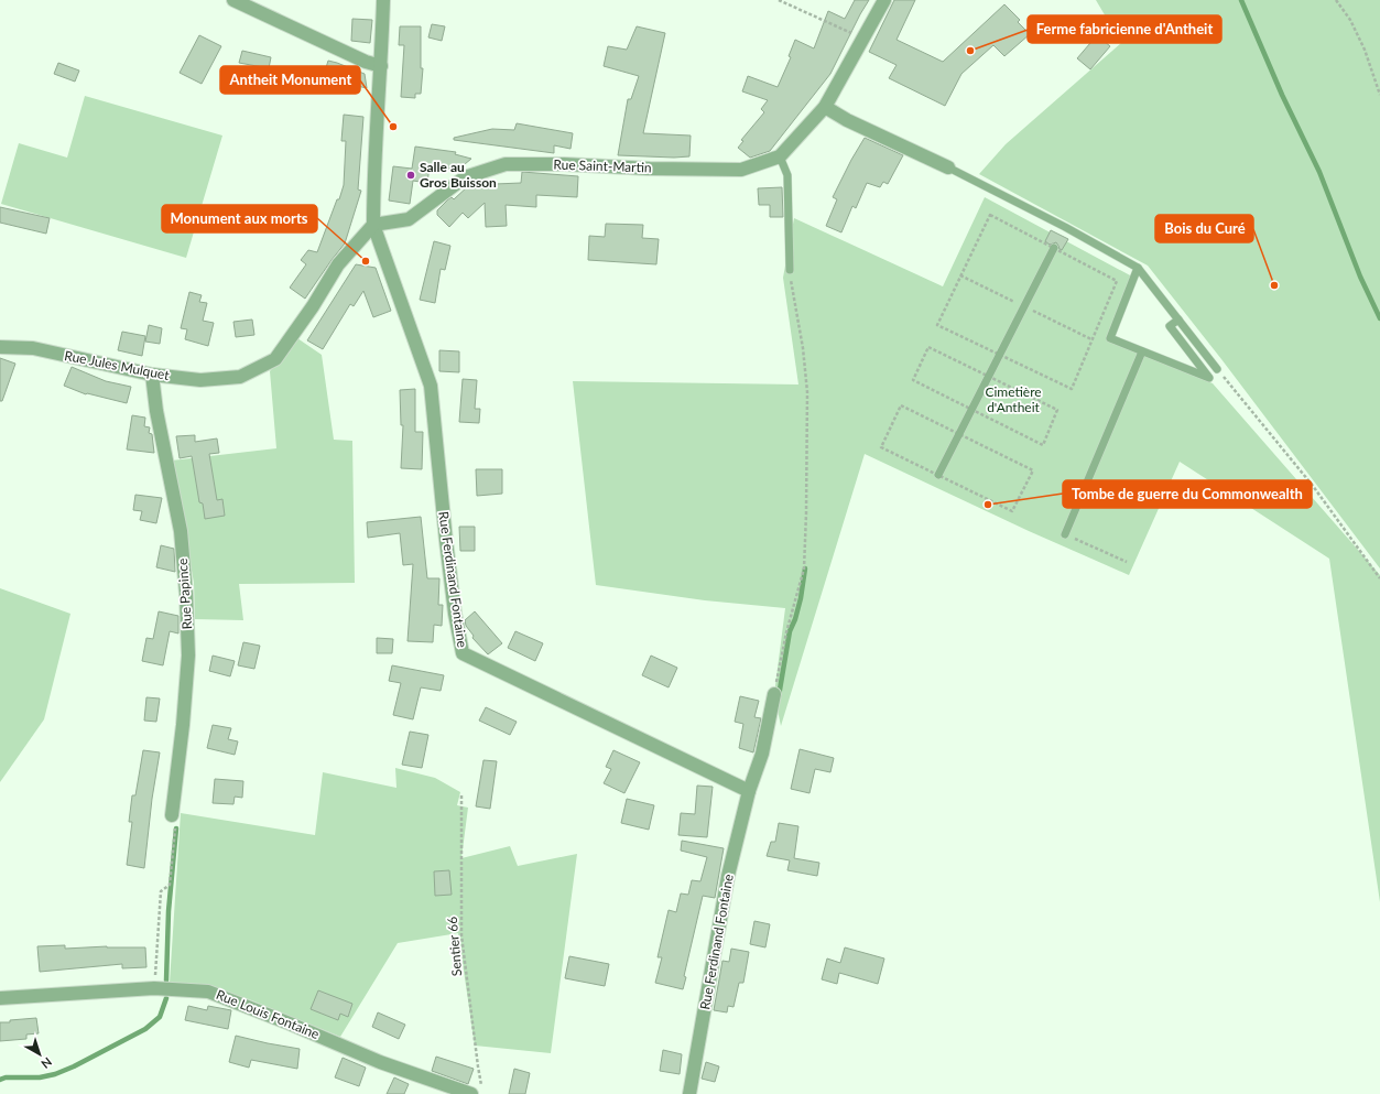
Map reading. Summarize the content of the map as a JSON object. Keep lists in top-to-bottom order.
{
  "streets": {
    "street": [
      "Rue Saint-Martin",
      "Rue Jules Mulquet",
      "Rue Ferdinand Fontaine",
      "Rue Papince",
      "Rue Louis Fontaine"
    ],
    "path": ["Sentier 66"]
  },
  "crossings": [
    ["Rue Saint-Martin", "Rue Jules Mulquet"],
    ["Rue Saint-Martin", "Rue Ferdinand Fontaine"],
    ["Rue Jules Mulquet", "Rue Ferdinand Fontaine"],
    ["Rue Jules Mulquet", "Rue Papince"],
    ["Sentier 66", "Rue Louis Fontaine"]
  ],
  "parks": ["Cimetière d'Antheit"],
  "places": [
    "Ferme fabricienne d'Antheit",
    "Antheit Monument",
    "Salle au Gros Buisson",
    "Monument aux morts",
    "Bois du Curé",
    "Tombe de guerre du Commonwealth"
  ],
  "north": "bottom right"
}
